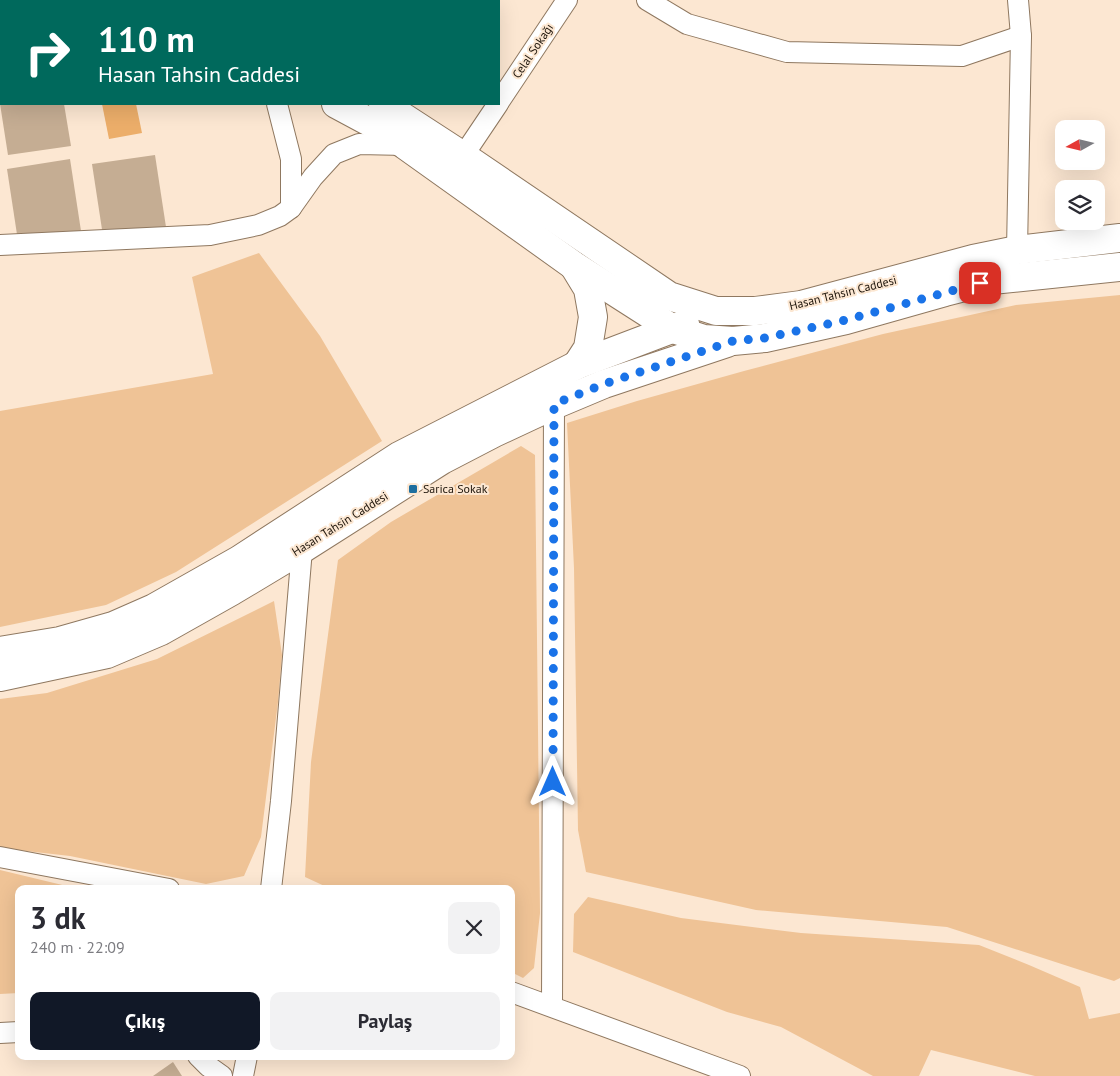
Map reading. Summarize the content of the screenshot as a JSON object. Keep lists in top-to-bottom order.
{
  "streets": {
    "main road": ["Hasan Tahsin Caddesi"],
    "street": ["Celal Sokağı"]
  },
  "crossings": [
    ["Celal Sokağı", "Hasan Tahsin Caddesi"]
  ],
  "places": {
    "transit": ["Sarica Sokak"]
  },
  "north": "left",
  "page": {
    "turn": ["110 m", "Hasan Tahsin Caddesi"],
    "heading": ["3 dk", "240 m · 22:09"],
    "buttons": ["Çıkış", "Paylaş"]
  }
}
